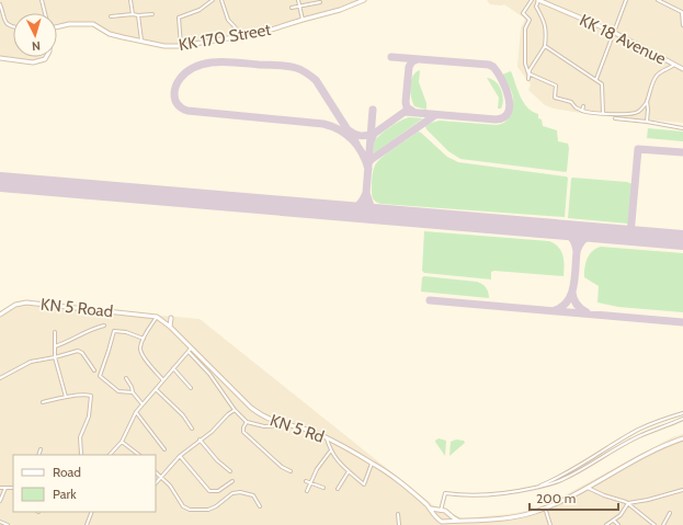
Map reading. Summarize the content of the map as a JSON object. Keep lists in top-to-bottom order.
{
  "streets": {
    "main road": [
      "KK 170 Street",
      "KK 18 Avenue",
      "KN 5 Road",
      "KN 5 Rd"
    ]
  },
  "crossings": [
    ["KN 5 Road", "KN 5 Rd"]
  ],
  "legend": ["Road", "Park"],
  "scale_bar": "200 m",
  "north": "bottom"
}
